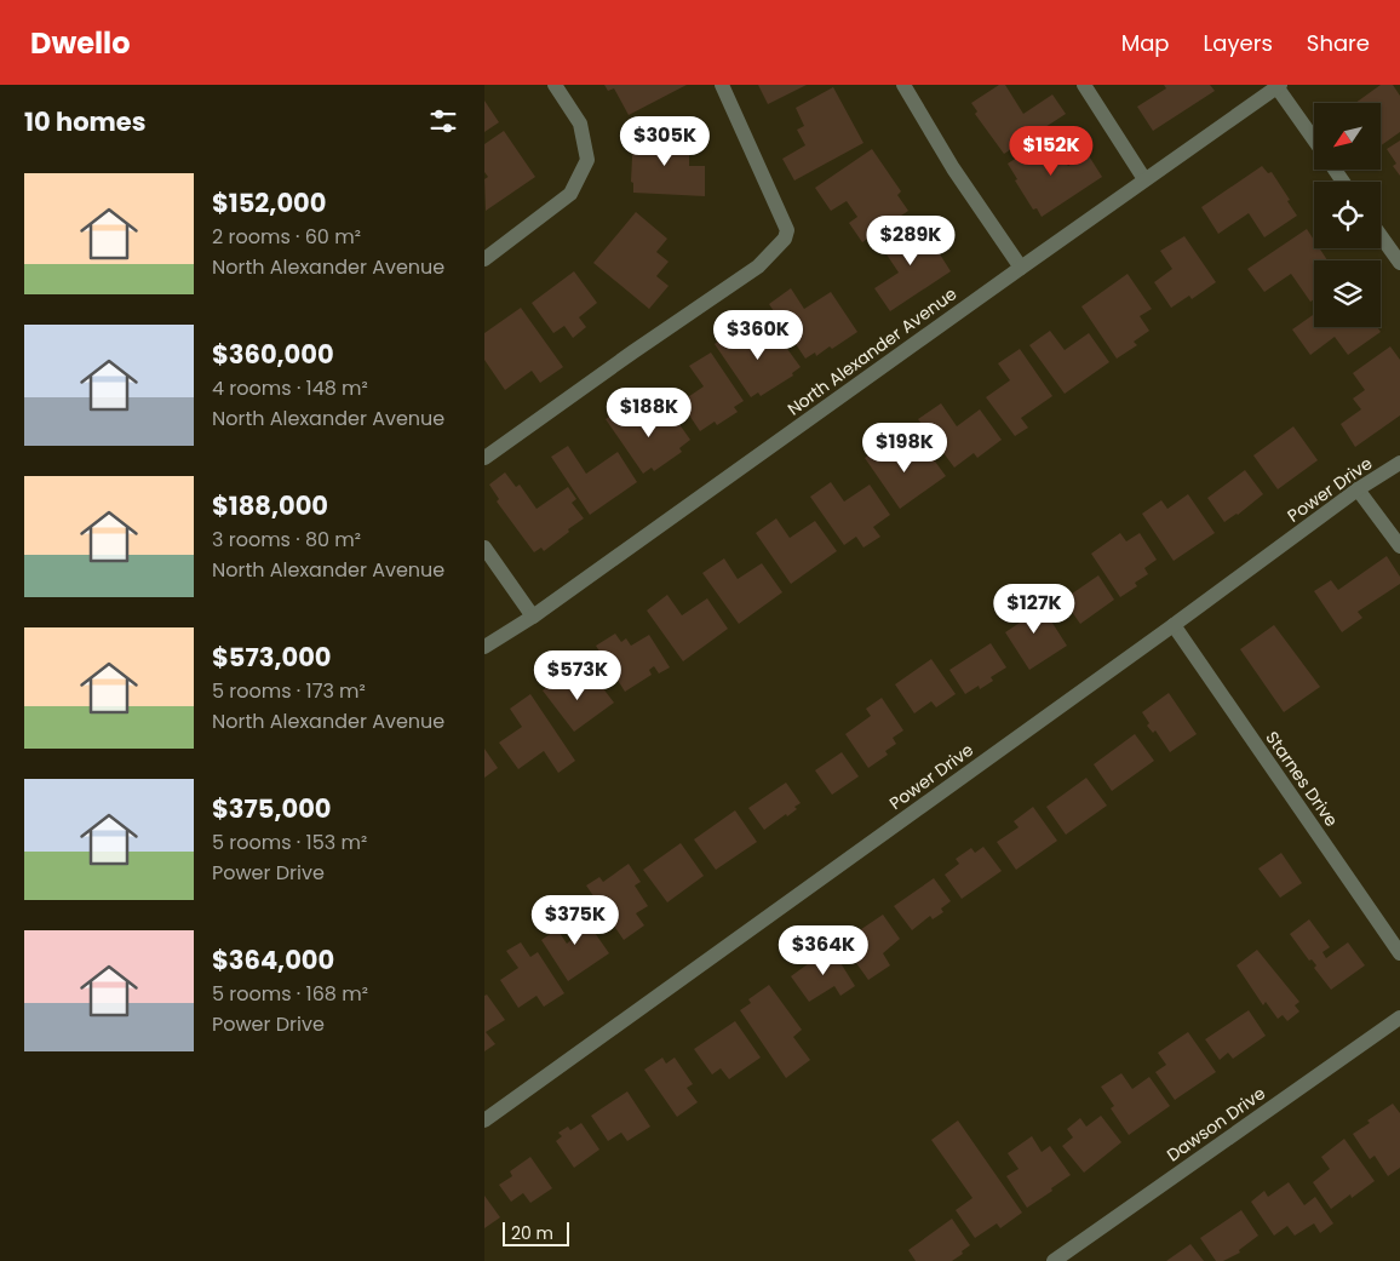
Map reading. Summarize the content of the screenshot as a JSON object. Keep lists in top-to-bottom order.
{
  "streets": {
    "street": [
      "North Alexander Avenue",
      "Power Drive",
      "Starnes Drive",
      "Dawson Drive"
    ]
  },
  "crossings": [
    ["Power Drive", "Starnes Drive"]
  ],
  "scale_bar": "20 m",
  "north": "bottom left",
  "page": {
    "header": "Dwello",
    "nav": ["Map", "Layers", "Share"],
    "heading": "10 homes",
    "price": [
      "$305K",
      "$152K",
      "$289K",
      "$360K",
      "$188K",
      "$198K",
      "$127K",
      "$573K",
      "$375K",
      "$364K"
    ],
    "list": [
      {
        "name": "$152,000",
        "note": "2 rooms · 60 m² · North Alexander Avenue"
      },
      {
        "name": "$360,000",
        "note": "4 rooms · 148 m² · North Alexander Avenue"
      },
      {
        "name": "$188,000",
        "note": "3 rooms · 80 m² · North Alexander Avenue"
      },
      {
        "name": "$573,000",
        "note": "5 rooms · 173 m² · North Alexander Avenue"
      },
      {
        "name": "$375,000",
        "note": "5 rooms · 153 m² · Power Drive"
      },
      {
        "name": "$364,000",
        "note": "5 rooms · 168 m² · Power Drive"
      }
    ],
    "scale": "20 m"
  }
}
